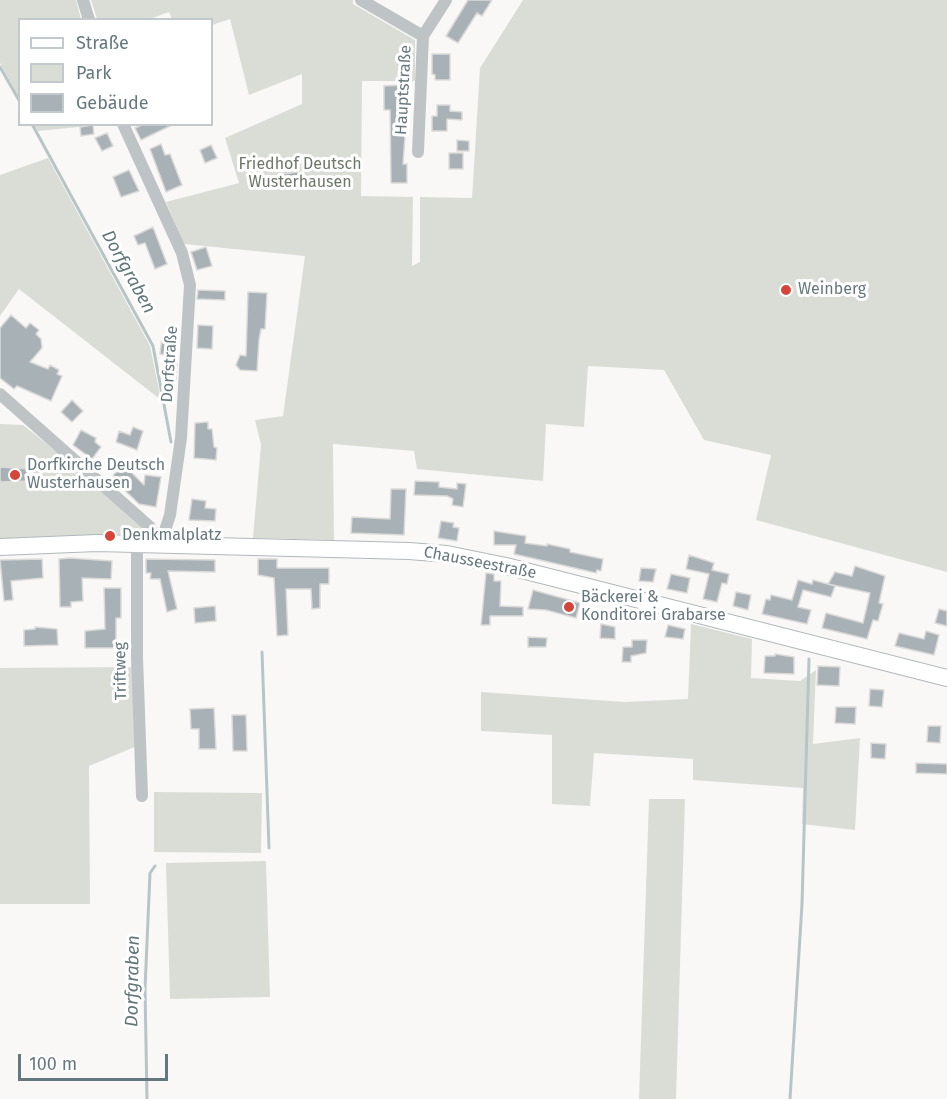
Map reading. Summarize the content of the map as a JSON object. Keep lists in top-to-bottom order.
{
  "streets": {
    "main road": ["Chausseestraße"],
    "street": ["Hauptstraße", "Dorfstraße", "Triftweg"]
  },
  "crossings": [
    ["Dorfstraße", "Chausseestraße"],
    ["Chausseestraße", "Triftweg"]
  ],
  "water": ["Dorfgraben"],
  "parks": ["Friedhof Deutsch Wusterhausen"],
  "places": [
    "Weinberg",
    "Dorfkirche Deutsch Wusterhausen",
    "Denkmalplatz",
    "Bäckerei & Konditorei Grabarse"
  ],
  "legend": ["Straße", "Park", "Gebäude"],
  "scale_bar": "100 m"
}
